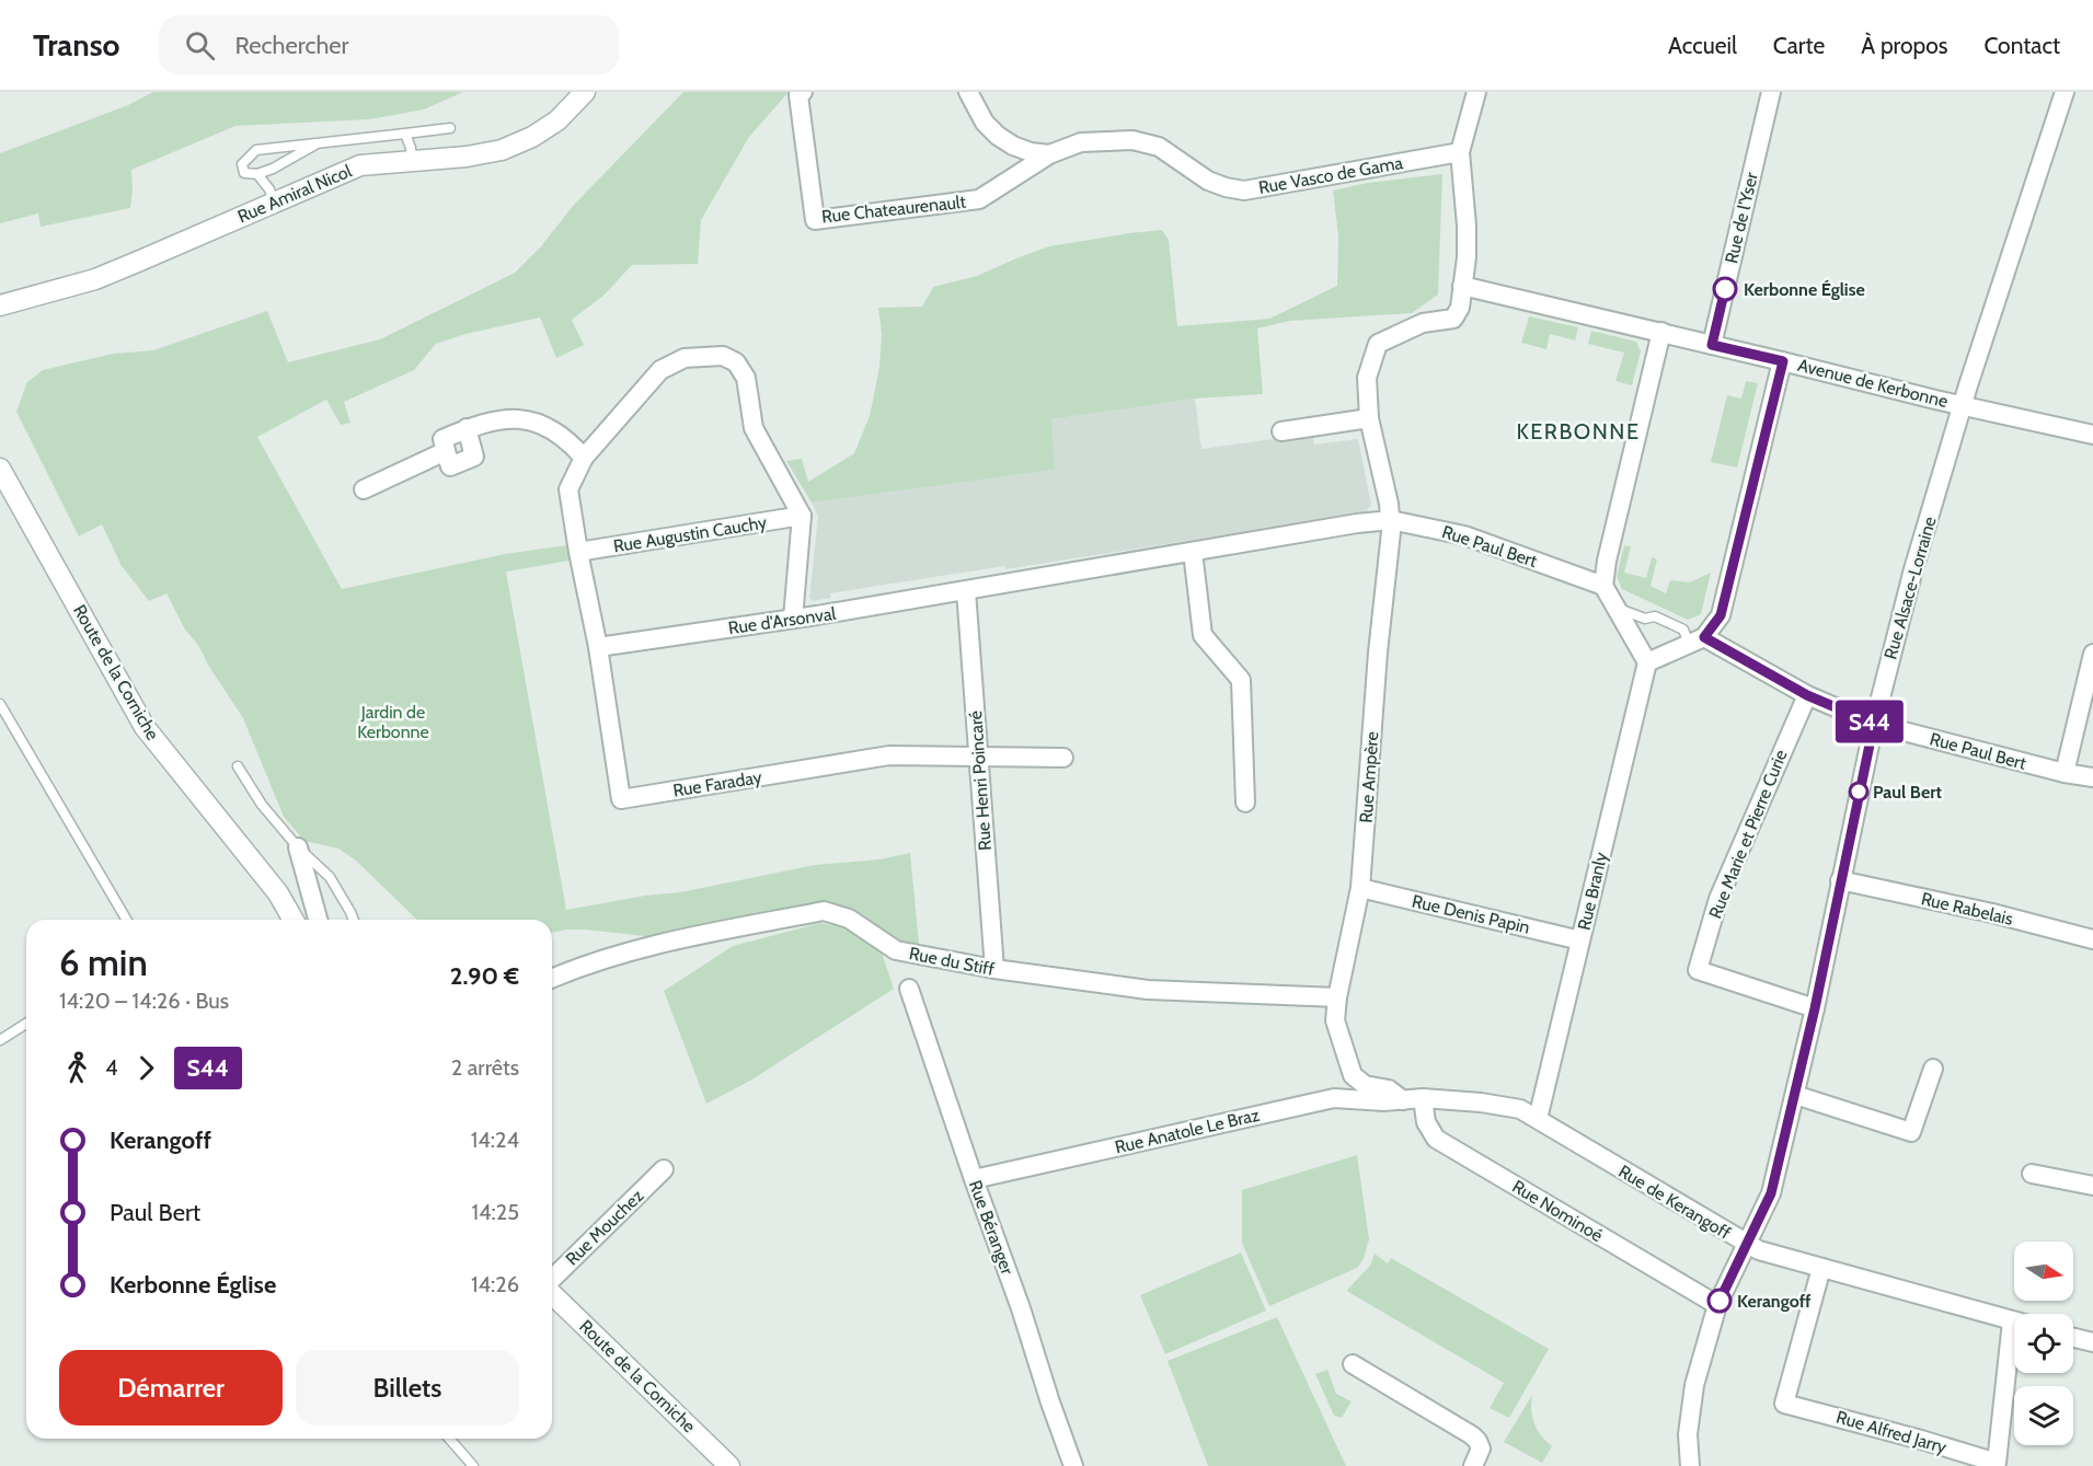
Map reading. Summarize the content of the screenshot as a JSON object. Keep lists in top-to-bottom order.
{
  "streets": {
    "street": [
      "Rue Vasco de Gama",
      "Rue Amiral Nicol",
      "Rue Chateaurenault",
      "Rue de l'Yser",
      "Avenue de Kerbonne",
      "Rue Augustin Cauchy",
      "Rue Paul Bert",
      "Rue Alsace-Lorraine",
      "Rue d'Arsonval",
      "Route de la Corniche",
      "Rue Ampère",
      "Rue Henri Poincaré",
      "Rue Faraday",
      "Rue Marie et Pierre Curie",
      "Rue Branly",
      "Rue Rabelais",
      "Rue Denis Papin",
      "Rue du Stiff",
      "Rue Anatole Le Braz",
      "Rue de Kerangoff",
      "Rue Nominoé",
      "Rue Mouchez",
      "Rue Béranger",
      "Rue Alfred Jarry"
    ]
  },
  "crossings": [
    ["Rue Vasco de Gama", "Rue Chateaurenault"],
    ["Rue de l'Yser", "Avenue de Kerbonne"],
    ["Avenue de Kerbonne", "Rue Alsace-Lorraine"],
    ["Avenue de Kerbonne", "Rue Ampère"],
    ["Rue Augustin Cauchy", "Rue Faraday"],
    ["Rue Paul Bert", "Rue Alsace-Lorraine"],
    ["Rue Paul Bert", "Rue d'Arsonval"],
    ["Rue Paul Bert", "Rue Ampère"],
    ["Rue Paul Bert", "Rue Henri Poincaré"],
    ["Rue Paul Bert", "Rue Marie et Pierre Curie"],
    ["Rue Alsace-Lorraine", "Rue Marie et Pierre Curie"],
    ["Rue Alsace-Lorraine", "Rue Rabelais"],
    ["Rue Alsace-Lorraine", "Rue de Kerangoff"],
    ["Rue Alsace-Lorraine", "Rue Nominoé"],
    ["Rue d'Arsonval", "Rue Henri Poincaré"],
    ["Rue d'Arsonval", "Rue Faraday"],
    ["Rue Ampère", "Rue Denis Papin"],
    ["Rue Ampère", "Rue du Stiff"],
    ["Rue Ampère", "Rue Anatole Le Braz"],
    ["Rue Ampère", "Rue de Kerangoff"],
    ["Rue Henri Poincaré", "Rue Faraday"],
    ["Rue Henri Poincaré", "Rue du Stiff"],
    ["Rue Branly", "Rue Denis Papin"],
    ["Rue Branly", "Rue de Kerangoff"],
    ["Rue Anatole Le Braz", "Rue de Kerangoff"],
    ["Rue Anatole Le Braz", "Rue Béranger"],
    ["Rue de Kerangoff", "Rue Nominoé"],
    ["Rue de Kerangoff", "Rue Alfred Jarry"]
  ],
  "districts": ["KERBONNE"],
  "parks": ["Jardin de Kerbonne"],
  "places": ["Kerbonne Église", "Paul Bert", "Kerangoff"],
  "lines": ["bus line S44"],
  "north": "right",
  "page": {
    "header": "Transo",
    "search": "Rechercher",
    "nav": [
      "Accueil",
      "Carte",
      "À propos",
      "Contact"
    ],
    "on_map": "S44",
    "heading": ["6 min", "14:20 – 14:26 · Bus", "2.90 €"],
    "legs": ["4", "S44", "2 arrêts"],
    "list": [
      {
        "name": "Kerangoff",
        "value": "14:24"
      },
      {
        "name": "Paul Bert",
        "value": "14:25"
      },
      {
        "name": "Kerbonne Église",
        "value": "14:26"
      }
    ],
    "buttons": ["Démarrer", "Billets"]
  }
}
